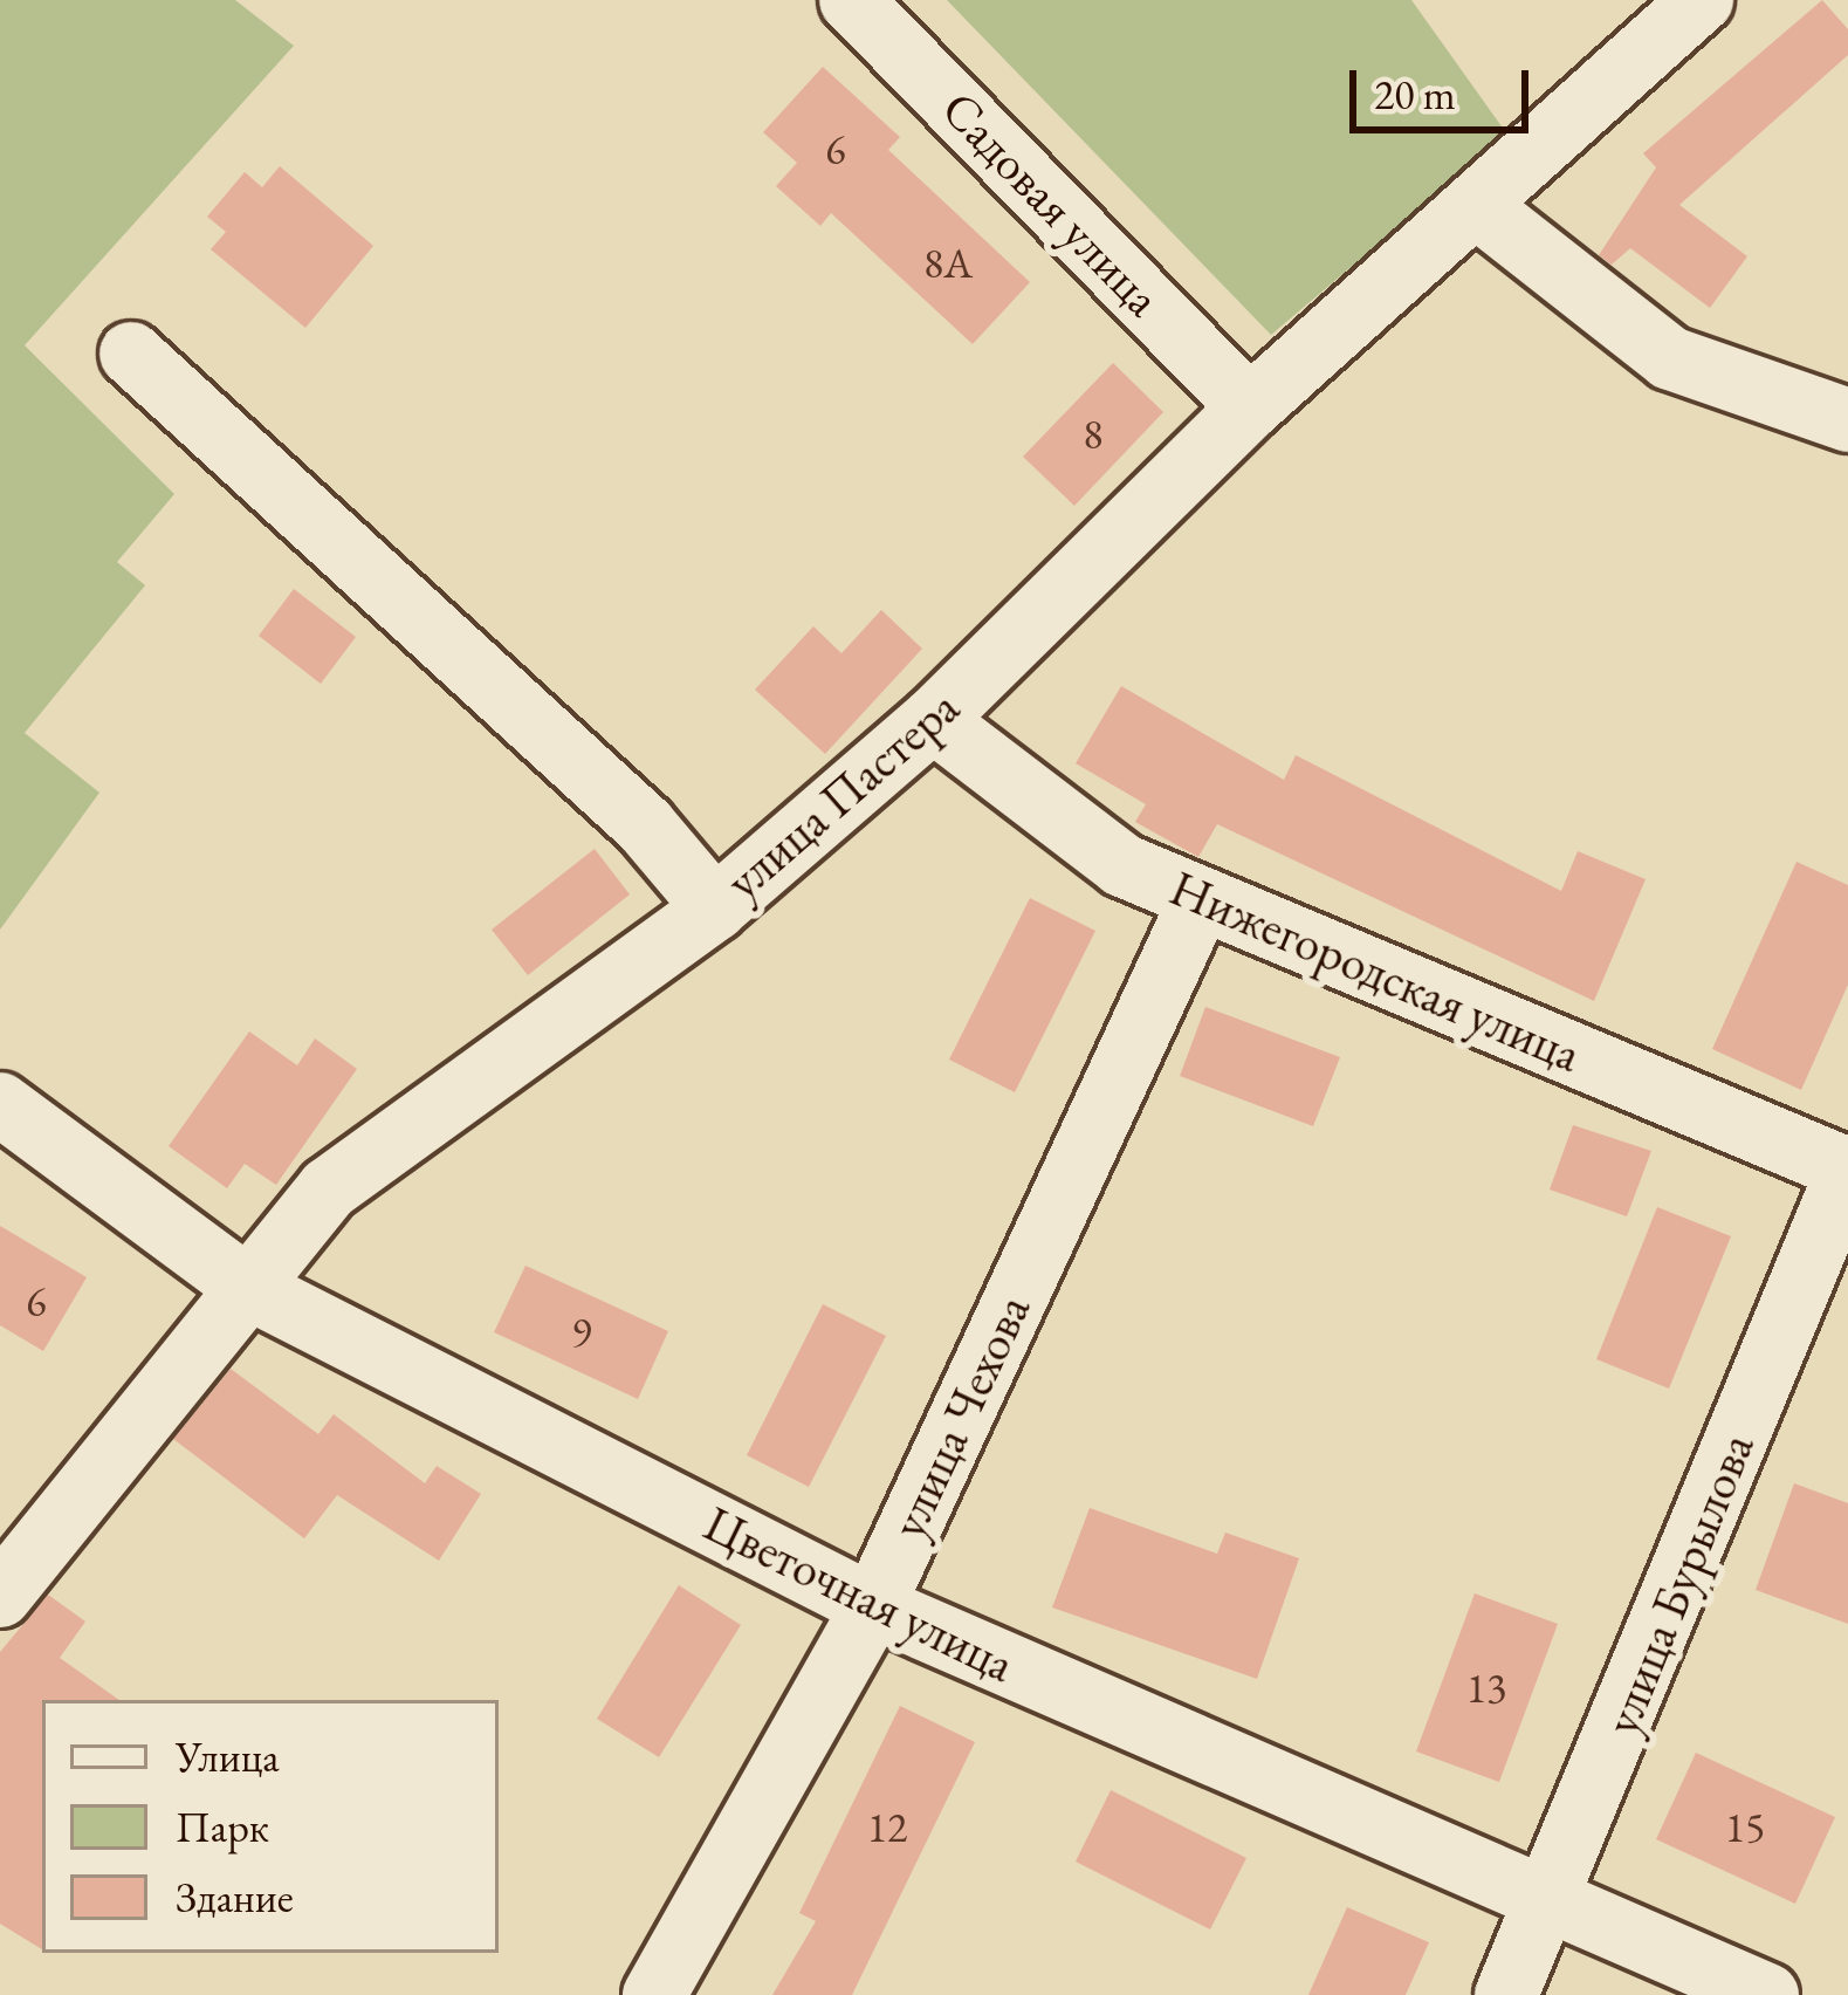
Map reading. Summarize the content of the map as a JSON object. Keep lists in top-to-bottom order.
{
  "streets": {
    "street": [
      "Садовая улица",
      "улица Пастера",
      "Нижегородская улица",
      "улица Чехова",
      "улица Бурылова",
      "Цветочная улица"
    ]
  },
  "crossings": [
    ["Садовая улица", "улица Пастера"],
    ["улица Пастера", "Нижегородская улица"],
    ["улица Пастера", "Цветочная улица"],
    ["Нижегородская улица", "улица Чехова"],
    ["Нижегородская улица", "улица Бурылова"],
    ["улица Чехова", "Цветочная улица"],
    ["улица Бурылова", "Цветочная улица"]
  ],
  "house_numbers": [
    "6",
    "8А",
    "8",
    "6",
    "9",
    "13",
    "12",
    "15"
  ],
  "legend": ["Улица", "Парк", "Здание"],
  "scale_bar": "20 m"
}
